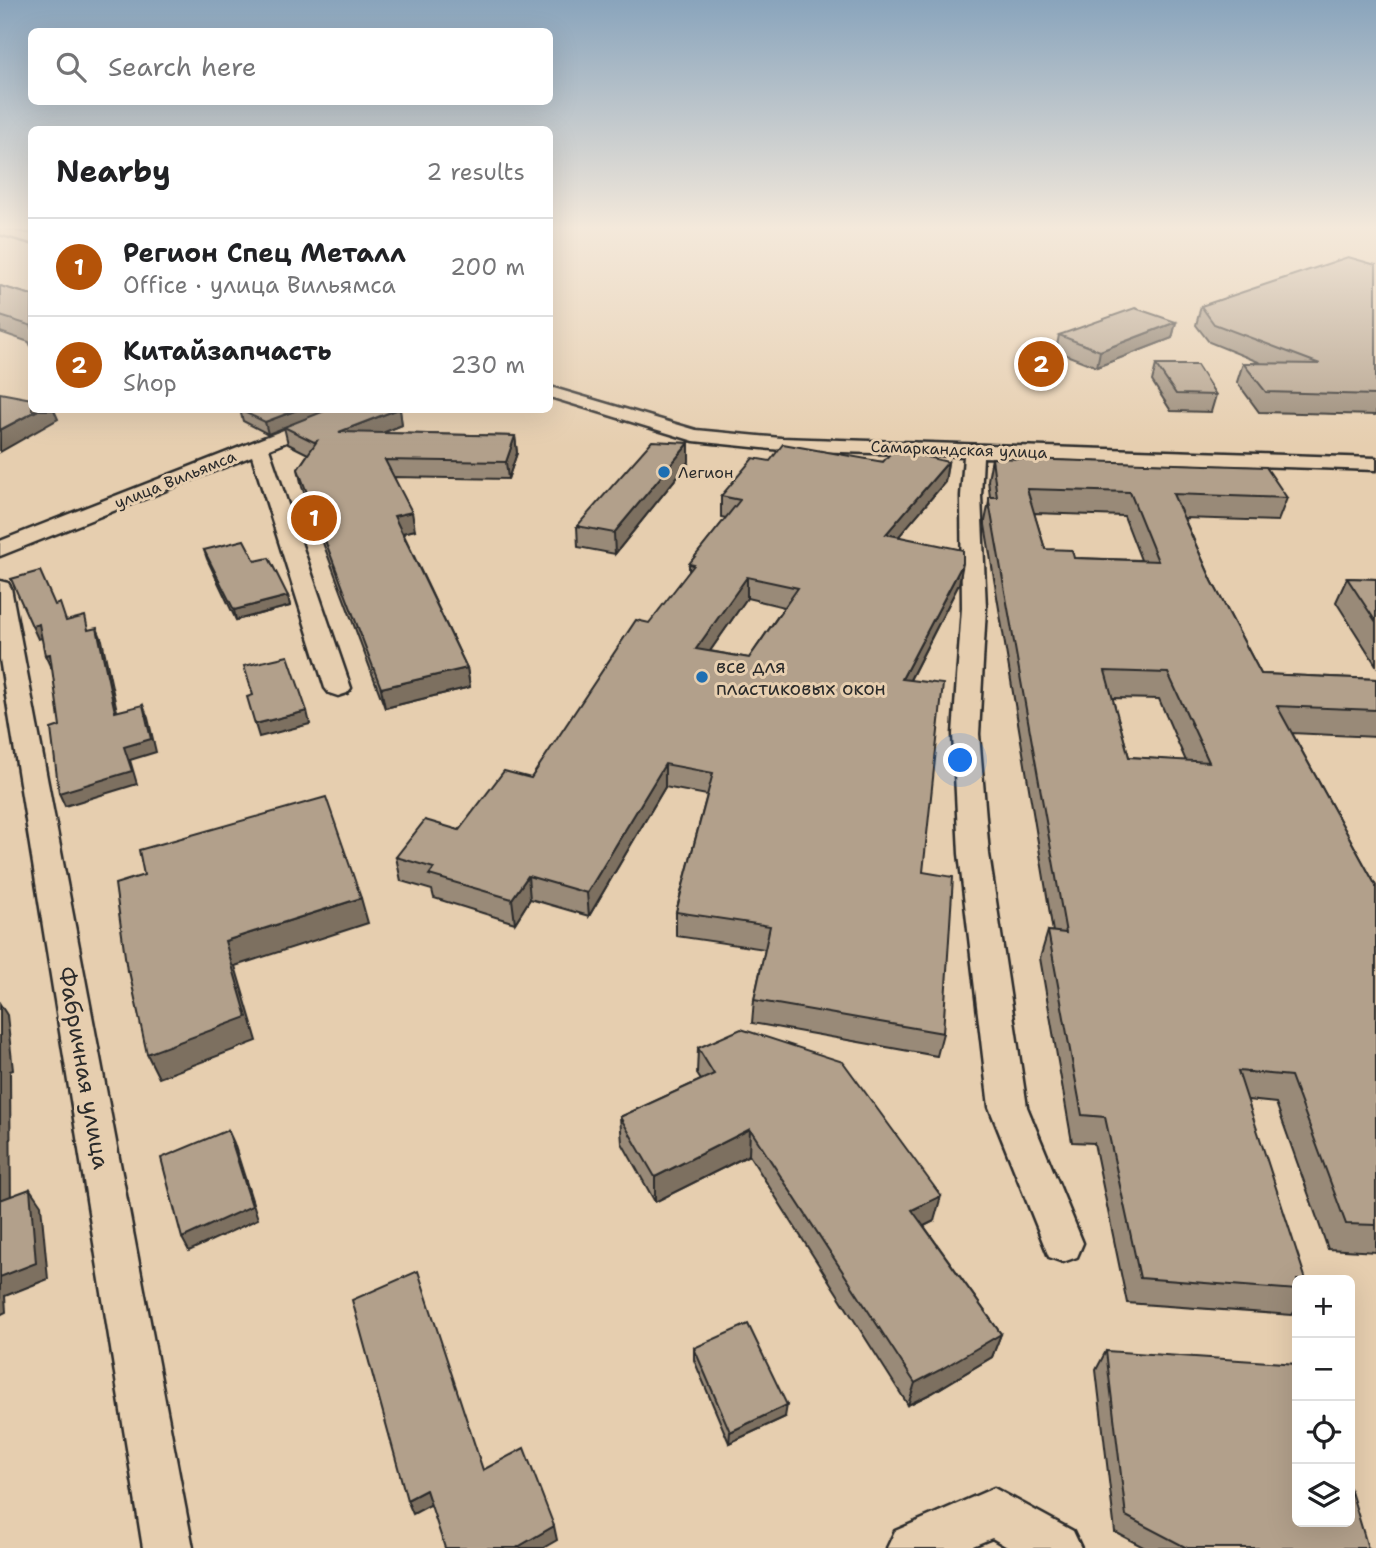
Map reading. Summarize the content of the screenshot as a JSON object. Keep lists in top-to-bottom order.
{
  "streets": {
    "street": ["Самаркандская улица", "улица Вильямса", "Фабричная улица"]
  },
  "places": ["Легион", "все для пластиковых окон"],
  "page": {
    "search": "Search here",
    "heading": ["Nearby", "2 results"],
    "list": [
      {
        "mark": "1",
        "name": "Регион Спец Металл",
        "note": "Office · улица Вильямса",
        "value": "200 m"
      },
      {
        "mark": "2",
        "name": "Китайзапчасть",
        "note": "Shop",
        "value": "230 m"
      }
    ],
    "pins": ["2", "1"],
    "map_buttons": ["+", "−"]
  }
}
